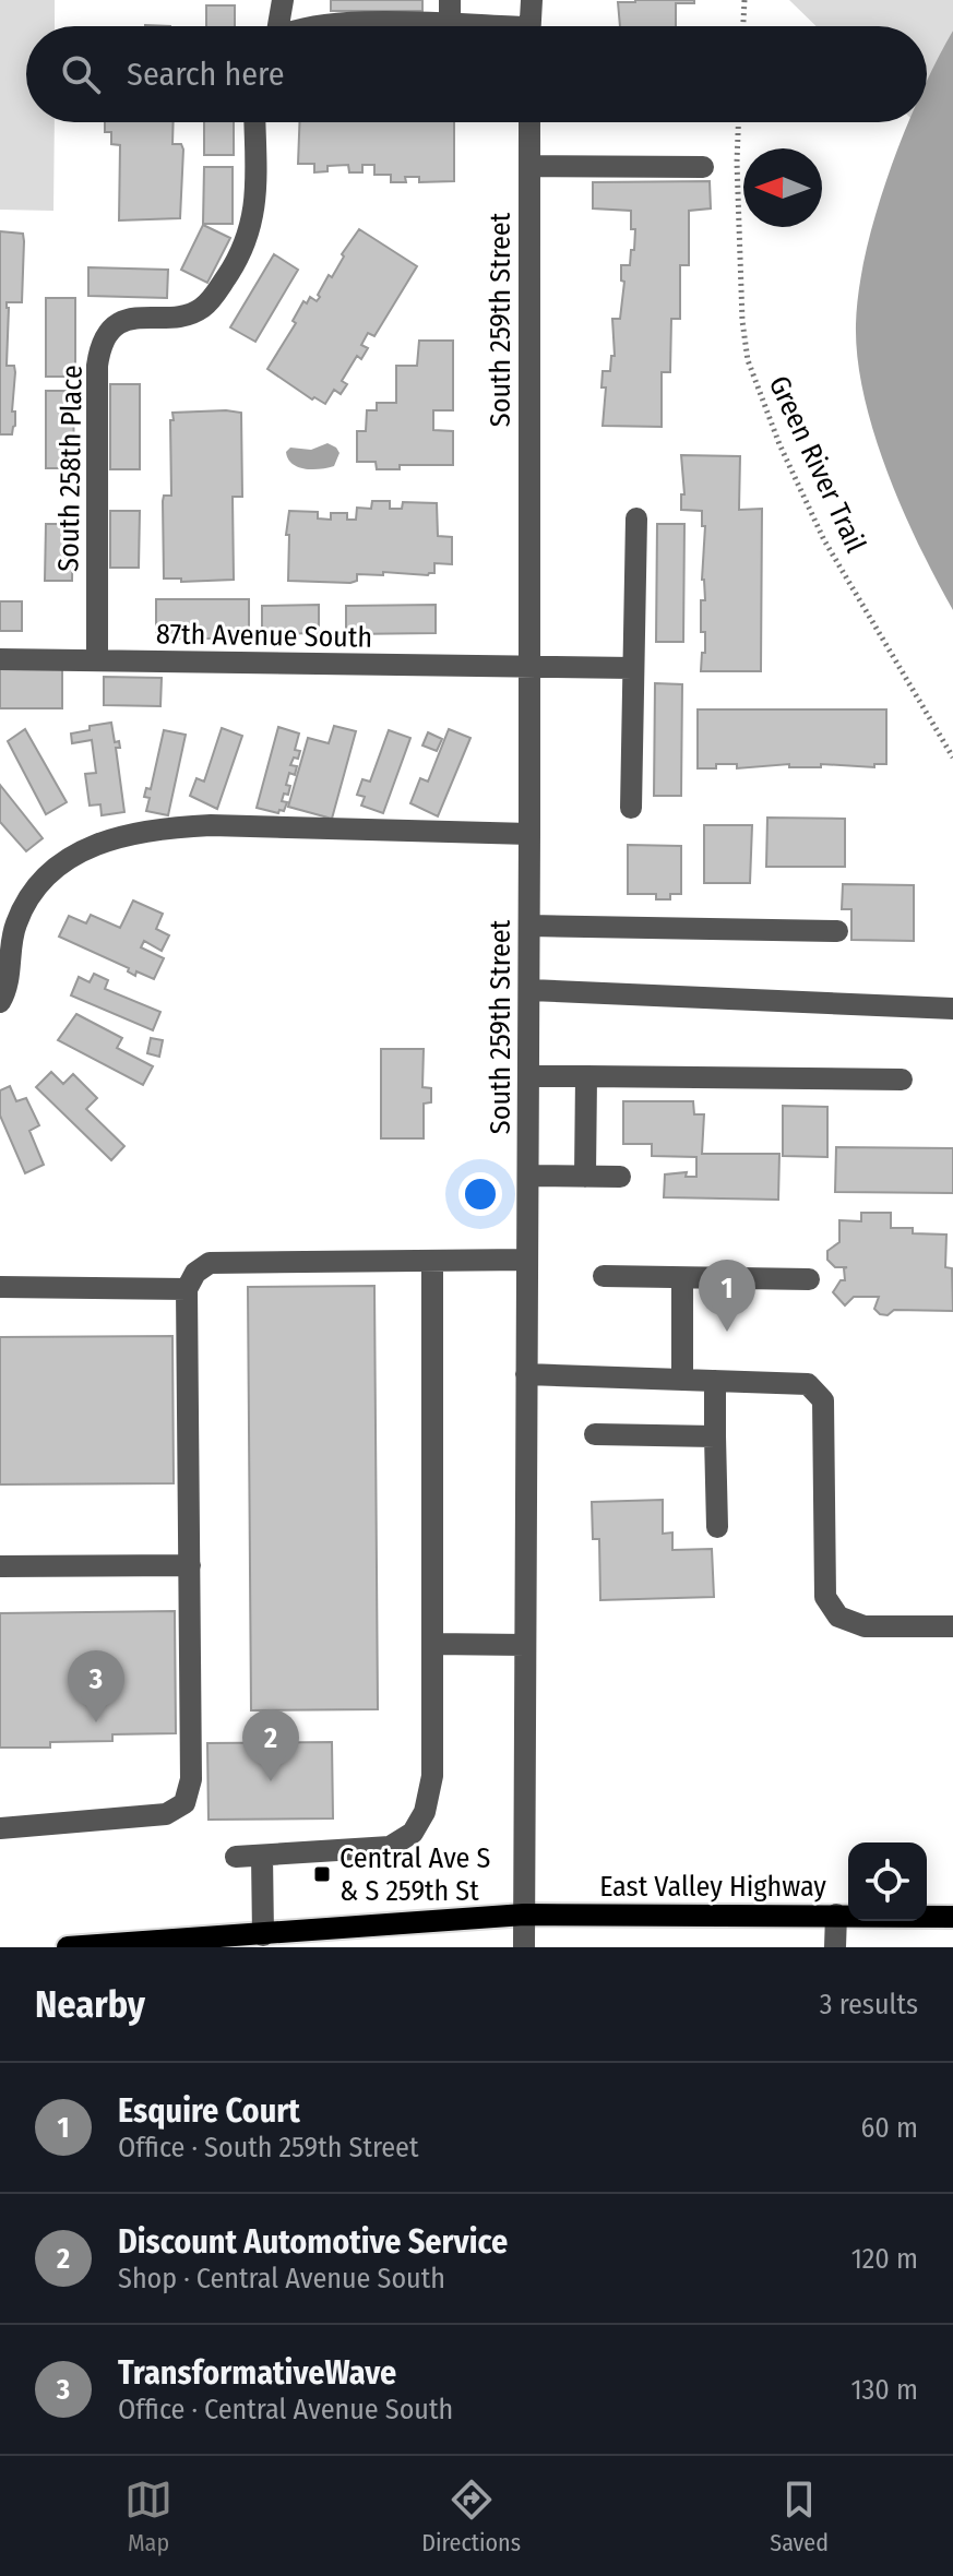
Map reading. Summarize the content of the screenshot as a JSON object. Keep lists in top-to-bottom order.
{
  "streets": {
    "main road": ["East Valley Highway"],
    "street": ["South 259th Street", "South 258th Place", "87th Avenue South"],
    "path": ["Green River Trail"]
  },
  "crossings": [
    ["South 259th Street", "87th Avenue South"],
    ["South 259th Street", "East Valley Highway"],
    ["South 258th Place", "87th Avenue South"]
  ],
  "places": {
    "transit": ["Central Ave S & S 259th St"]
  },
  "north": "left",
  "page": {
    "search": "Search here",
    "pins": ["1", "3", "2"],
    "heading": ["Nearby", "3 results"],
    "list": [
      {
        "mark": "1",
        "name": "Esquire Court",
        "note": "Office · South 259th Street",
        "value": "60 m"
      },
      {
        "mark": "2",
        "name": "Discount Automotive Service",
        "note": "Shop · Central Avenue South",
        "value": "120 m"
      },
      {
        "mark": "3",
        "name": "TransformativeWave",
        "note": "Office · Central Avenue South",
        "value": "130 m"
      }
    ],
    "nav": ["Map", "Directions", "Saved"]
  }
}
